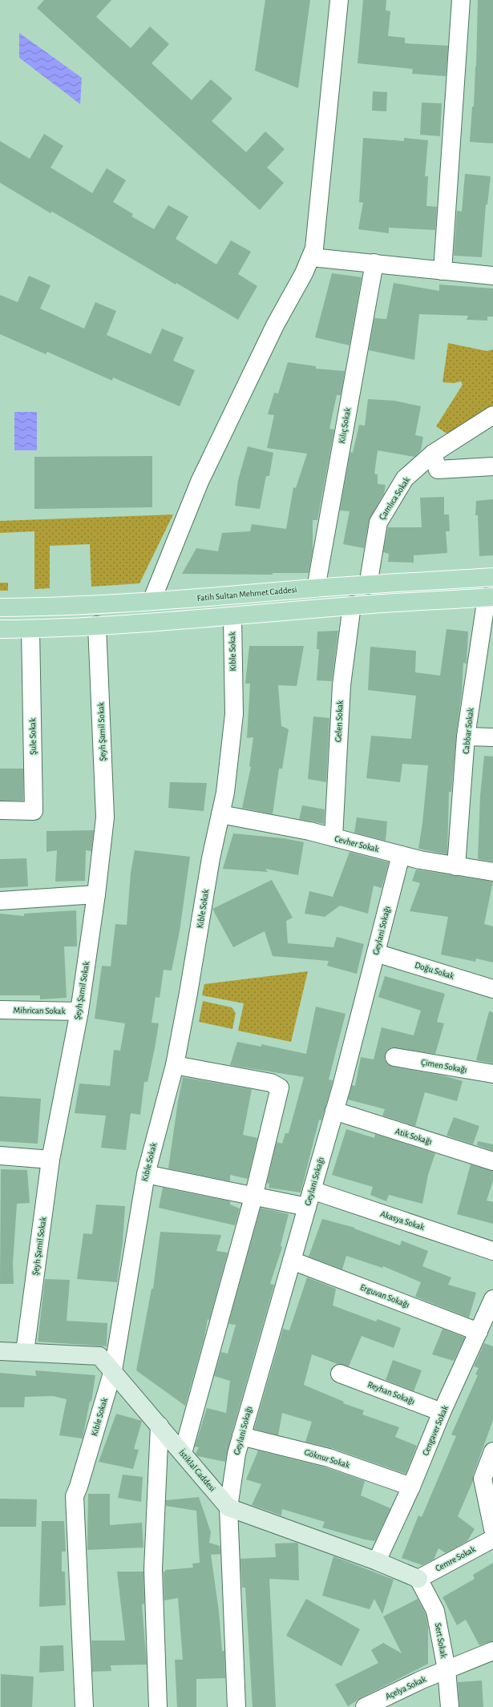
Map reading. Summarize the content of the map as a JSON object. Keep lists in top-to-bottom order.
{
  "streets": {
    "main road": ["Fatih Sultan Mehmet Caddesi"],
    "street": [
      "Kılıç Sokak",
      "Çamlıca Sokak",
      "Kıble Sokak",
      "Gelen Sokak",
      "Cabbar Sokak",
      "Şeyh Şamil Sokak",
      "Şule Sokak",
      "Cevher Sokak",
      "Geylani Sokağı",
      "Doğu Sokak",
      "Mihrican Sokak",
      "Çimen Sokağı",
      "Atik Sokağı",
      "Akasya Sokak",
      "Erguvan Sokağı",
      "Reyhan Sokağı",
      "Cengaver Sokak",
      "Göknur Sokak",
      "İstiklal Caddesi",
      "Cemre Sokak",
      "Sert Sokak",
      "Açelya Sokak"
    ]
  },
  "crossings": [
    ["Kılıç Sokak", "Fatih Sultan Mehmet Caddesi"],
    ["Çamlıca Sokak", "Fatih Sultan Mehmet Caddesi"],
    ["Kıble Sokak", "Cevher Sokak"],
    ["Kıble Sokak", "İstiklal Caddesi"],
    ["Gelen Sokak", "Cevher Sokak"],
    ["Cabbar Sokak", "Cevher Sokak"],
    ["Şeyh Şamil Sokak", "Mihrican Sokak"],
    ["Şeyh Şamil Sokak", "İstiklal Caddesi"],
    ["Cevher Sokak", "Geylani Sokağı"],
    ["Geylani Sokağı", "Doğu Sokak"],
    ["Geylani Sokağı", "Atik Sokağı"],
    ["Geylani Sokağı", "Akasya Sokak"],
    ["Geylani Sokağı", "Erguvan Sokağı"],
    ["Geylani Sokağı", "Göknur Sokak"],
    ["Geylani Sokağı", "İstiklal Caddesi"],
    ["Erguvan Sokağı", "Cengaver Sokak"],
    ["Reyhan Sokağı", "Cengaver Sokak"],
    ["Cengaver Sokak", "Göknur Sokak"],
    ["Cemre Sokak", "Sert Sokak"],
    ["Sert Sokak", "Açelya Sokak"]
  ]
}
